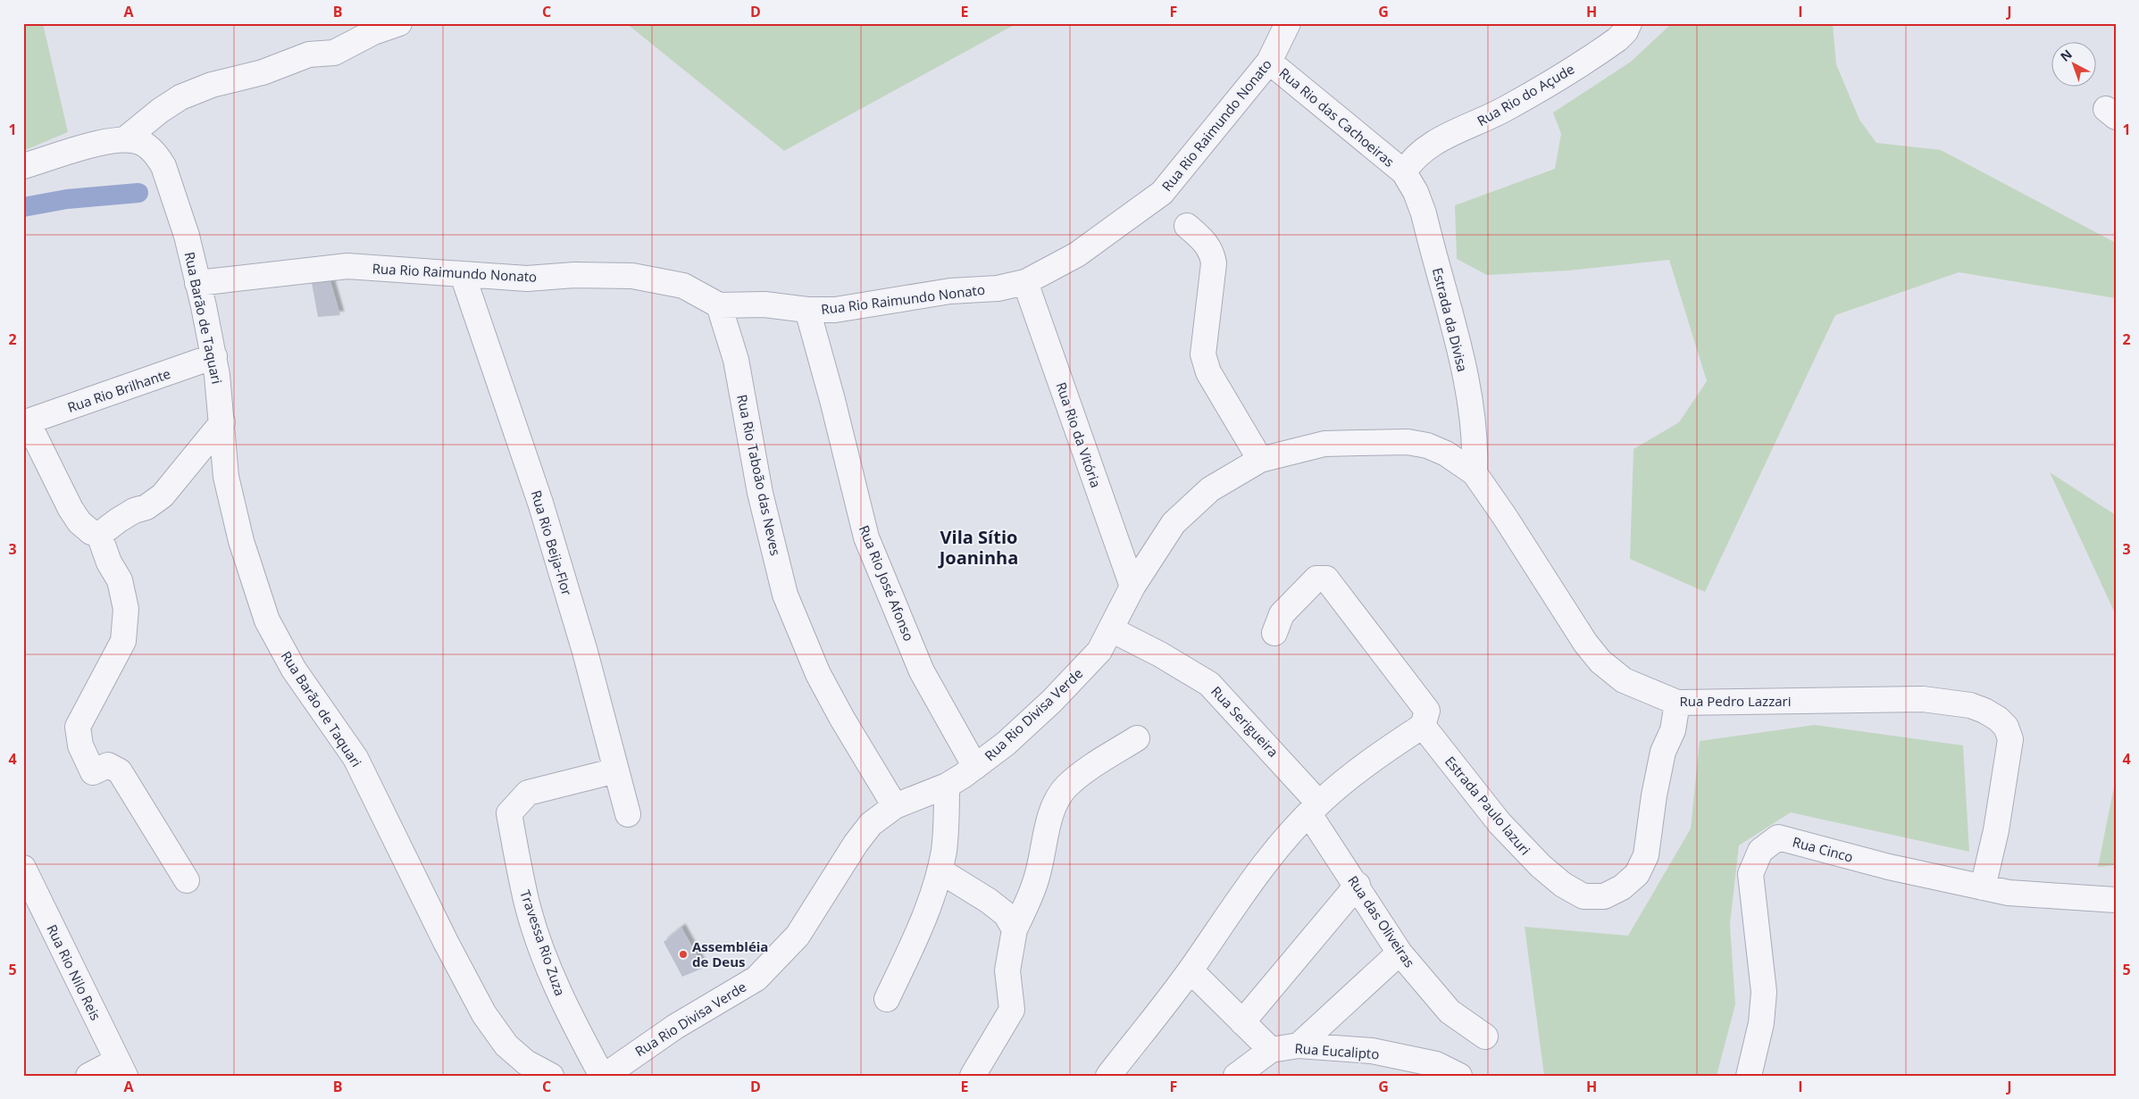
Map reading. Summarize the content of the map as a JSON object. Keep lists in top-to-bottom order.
{
  "streets": {
    "street": [
      "Rua Rio do Açude",
      "Rua Rio das Cachoeiras",
      "Rua Rio Raimundo Nonato",
      "Rua Barão de Taquari",
      "Estrada da Divisa",
      "Rua Rio Brilhante",
      "Rua Rio da Vitória",
      "Rua Rio Taboão das Neves",
      "Rua Rio Beija-Flor",
      "Rua Rio José Afonso",
      "Rua Pedro Lazzari",
      "Rua Rio Divisa Verde",
      "Rua Serigueira",
      "Estrada Paulo lazuri",
      "Rua Cinco",
      "Rua das Oliveiras",
      "Travessa Rio Zuza",
      "Rua Rio Nilo Reis",
      "Rua Eucalipto"
    ]
  },
  "crossings": [
    ["Rua Rio do Açude", "Rua Rio das Cachoeiras"],
    ["Rua Rio do Açude", "Estrada da Divisa"],
    ["Rua Rio das Cachoeiras", "Rua Rio Raimundo Nonato"],
    ["Rua Rio das Cachoeiras", "Estrada da Divisa"],
    ["Rua Rio Raimundo Nonato", "Rua Barão de Taquari"],
    ["Rua Rio Raimundo Nonato", "Rua Rio da Vitória"],
    ["Rua Rio Raimundo Nonato", "Rua Rio Taboão das Neves"],
    ["Rua Rio Raimundo Nonato", "Rua Rio Beija-Flor"],
    ["Rua Rio Raimundo Nonato", "Rua Rio José Afonso"],
    ["Rua Barão de Taquari", "Rua Rio Brilhante"],
    ["Estrada da Divisa", "Rua Pedro Lazzari"],
    ["Estrada da Divisa", "Rua Rio Divisa Verde"],
    ["Rua Rio da Vitória", "Rua Rio Divisa Verde"],
    ["Rua Rio Taboão das Neves", "Rua Rio Divisa Verde"],
    ["Rua Rio Beija-Flor", "Travessa Rio Zuza"],
    ["Rua Rio José Afonso", "Rua Rio Divisa Verde"],
    ["Rua Pedro Lazzari", "Rua Rio Divisa Verde"],
    ["Rua Pedro Lazzari", "Estrada Paulo lazuri"],
    ["Rua Pedro Lazzari", "Rua Cinco"],
    ["Rua Rio Divisa Verde", "Rua Serigueira"],
    ["Rua Rio Divisa Verde", "Travessa Rio Zuza"],
    ["Rua Serigueira", "Rua das Oliveiras"]
  ],
  "districts": ["Vila Sítio Joaninha"],
  "places": ["Assembléia de Deus"],
  "north": "top left",
  "grid": {
    "columns": [
      "A",
      "B",
      "C",
      "D",
      "E",
      "F",
      "G",
      "H",
      "I",
      "J"
    ],
    "rows": [
      "1",
      "2",
      "3",
      "4",
      "5"
    ]
  }
}
